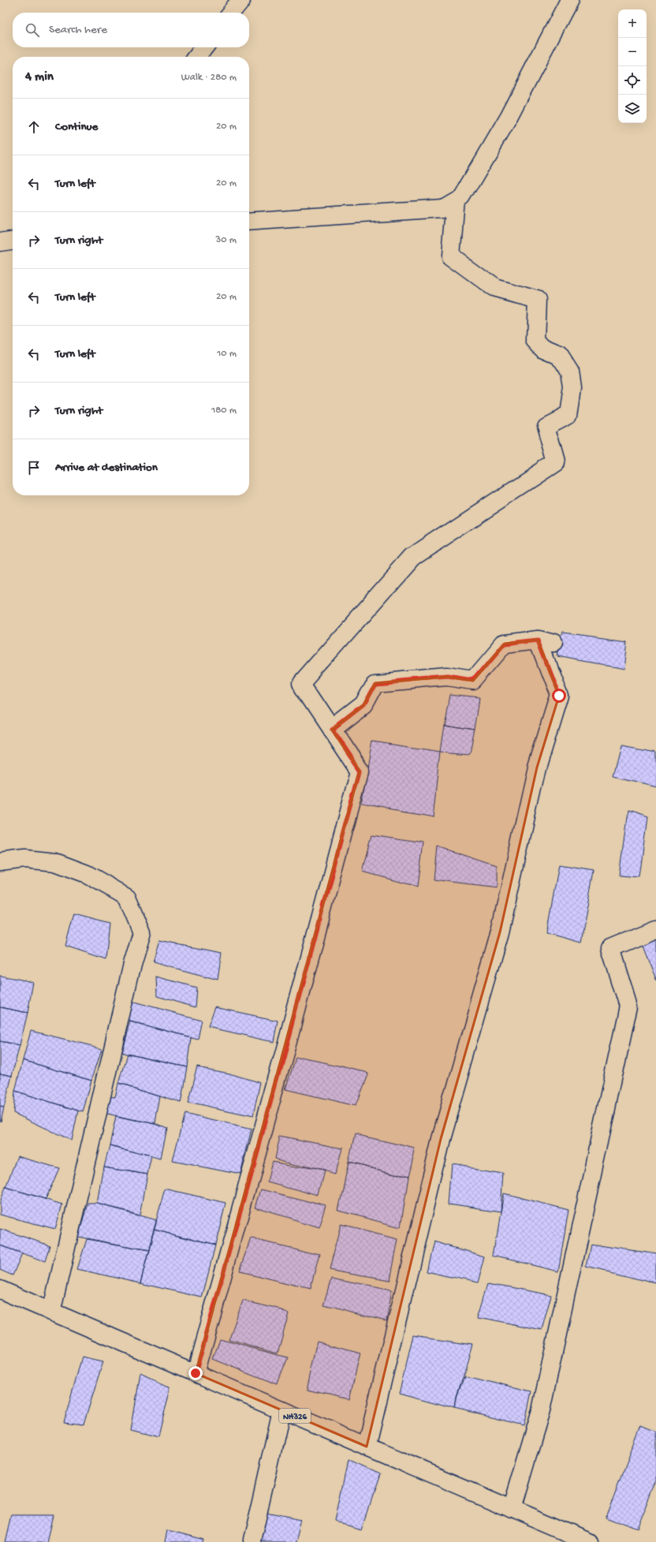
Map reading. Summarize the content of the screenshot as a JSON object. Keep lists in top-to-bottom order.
{
  "streets": {
    "main road": ["NH326"]
  },
  "page": {
    "map_buttons": ["+", "−"],
    "search": "Search here",
    "heading": ["4 min", "Walk · 280 m"],
    "list": [
      ["Continue", "20 m"],
      ["Turn left", "20 m"],
      ["Turn right", "30 m"],
      ["Turn left", "20 m"],
      ["Turn left", "10 m"],
      ["Turn right", "180 m"],
      "Arrive at destination"
    ]
  }
}
